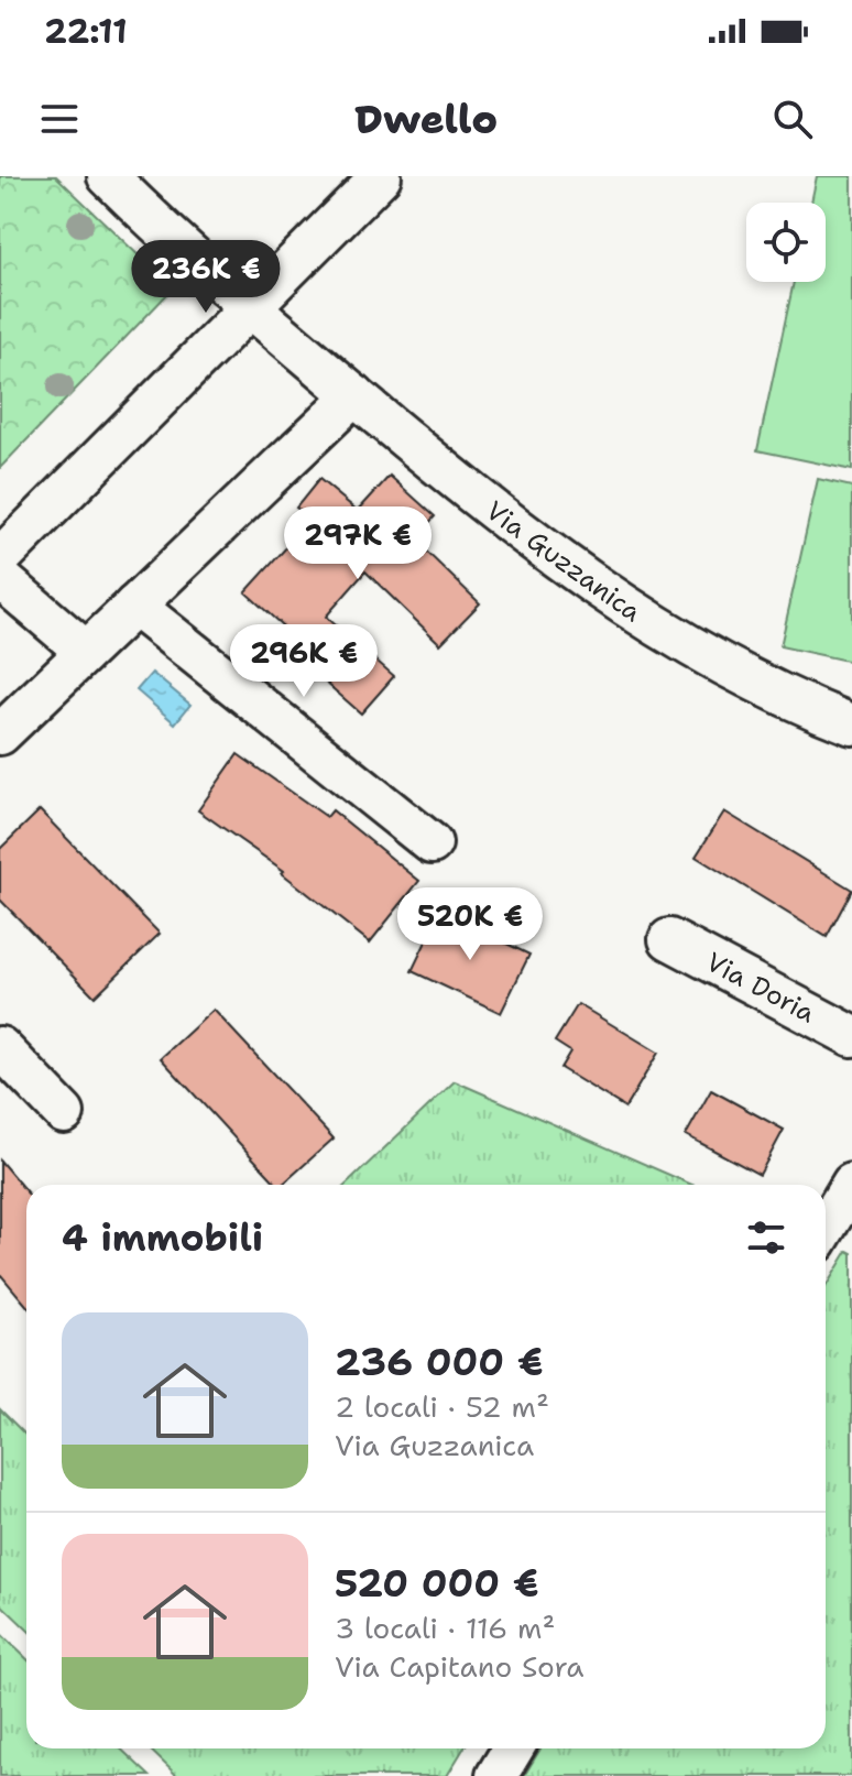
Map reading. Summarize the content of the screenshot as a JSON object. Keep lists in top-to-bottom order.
{
  "streets": {
    "street": ["Via Guzzanica", "Via Doria"]
  },
  "page": {
    "status": "22:11",
    "header": "Dwello",
    "price": [
      "236K €",
      "297K €",
      "296K €",
      "520K €"
    ],
    "heading": "4 immobili",
    "list": [
      {
        "name": "236 000 €",
        "note": "2 locali · 52 m² · Via Guzzanica"
      },
      {
        "name": "520 000 €",
        "note": "3 locali · 116 m² · Via Capitano Sora"
      }
    ]
  }
}
